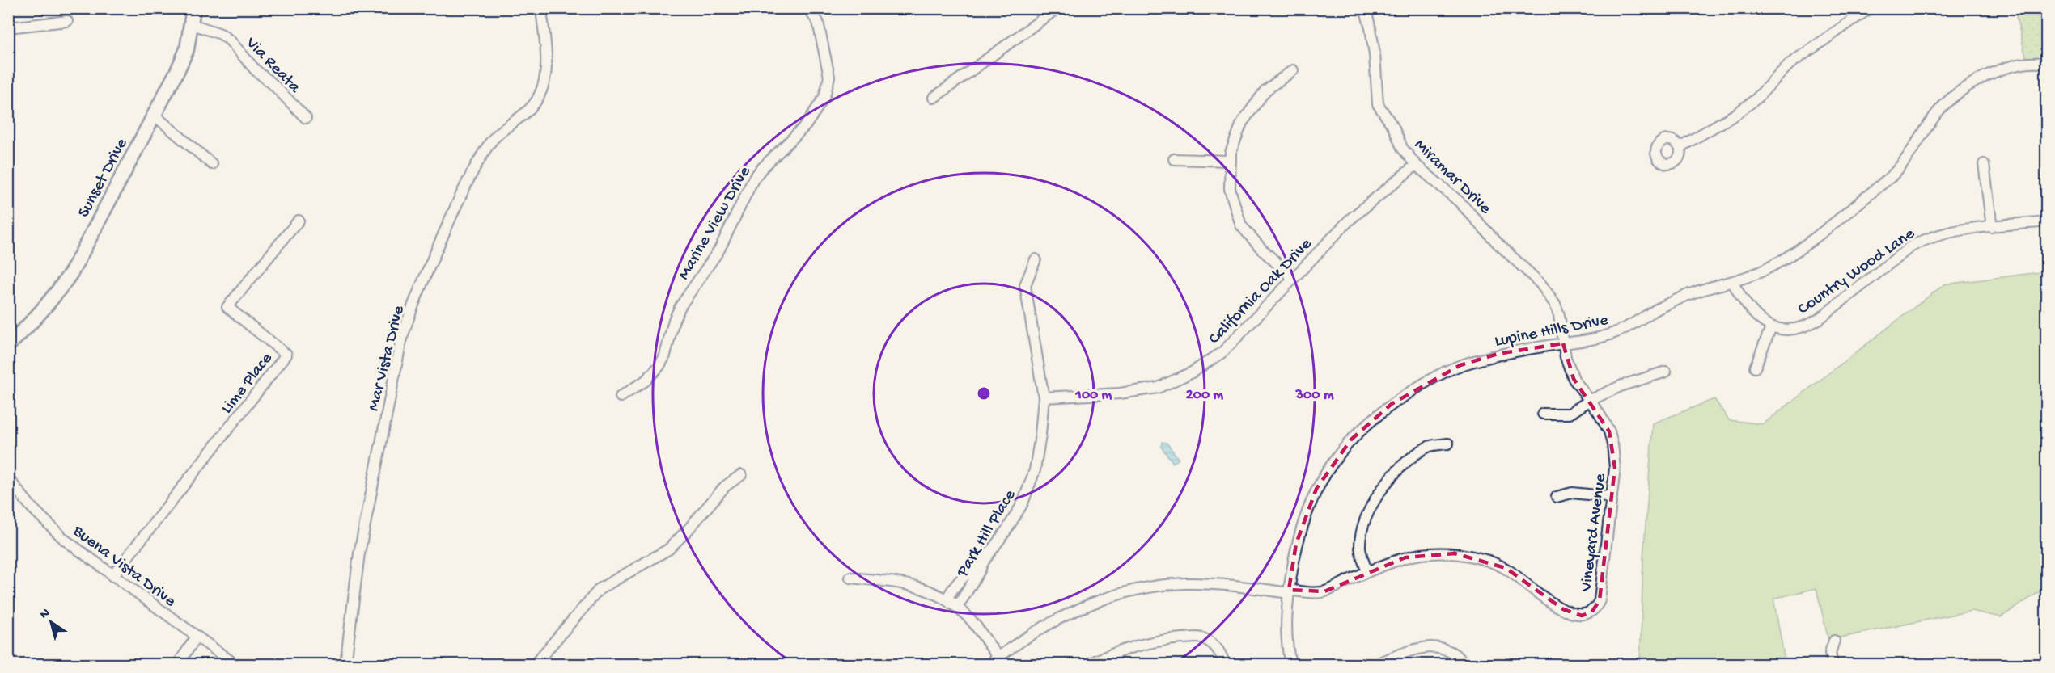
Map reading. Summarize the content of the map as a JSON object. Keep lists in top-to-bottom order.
{
  "streets": {
    "main road": ["Sunset Drive"],
    "street": [
      "Via Reata",
      "Miramar Drive",
      "Marine View Drive",
      "Country Wood Lane",
      "California Oak Drive",
      "Lupine Hills Drive",
      "Mar Vista Drive",
      "Lime Place",
      "Park Hill Place",
      "Vineyard Avenue",
      "Buena Vista Drive"
    ]
  },
  "crossings": [
    ["Via Reata", "Sunset Drive"],
    ["Miramar Drive", "California Oak Drive"],
    ["Miramar Drive", "Lupine Hills Drive"],
    ["Miramar Drive", "Vineyard Avenue"],
    ["California Oak Drive", "Park Hill Place"],
    ["Lupine Hills Drive", "Vineyard Avenue"],
    ["Lime Place", "Buena Vista Drive"]
  ],
  "north": "top left",
  "rings": ["100 m", "200 m", "300 m"]
}
